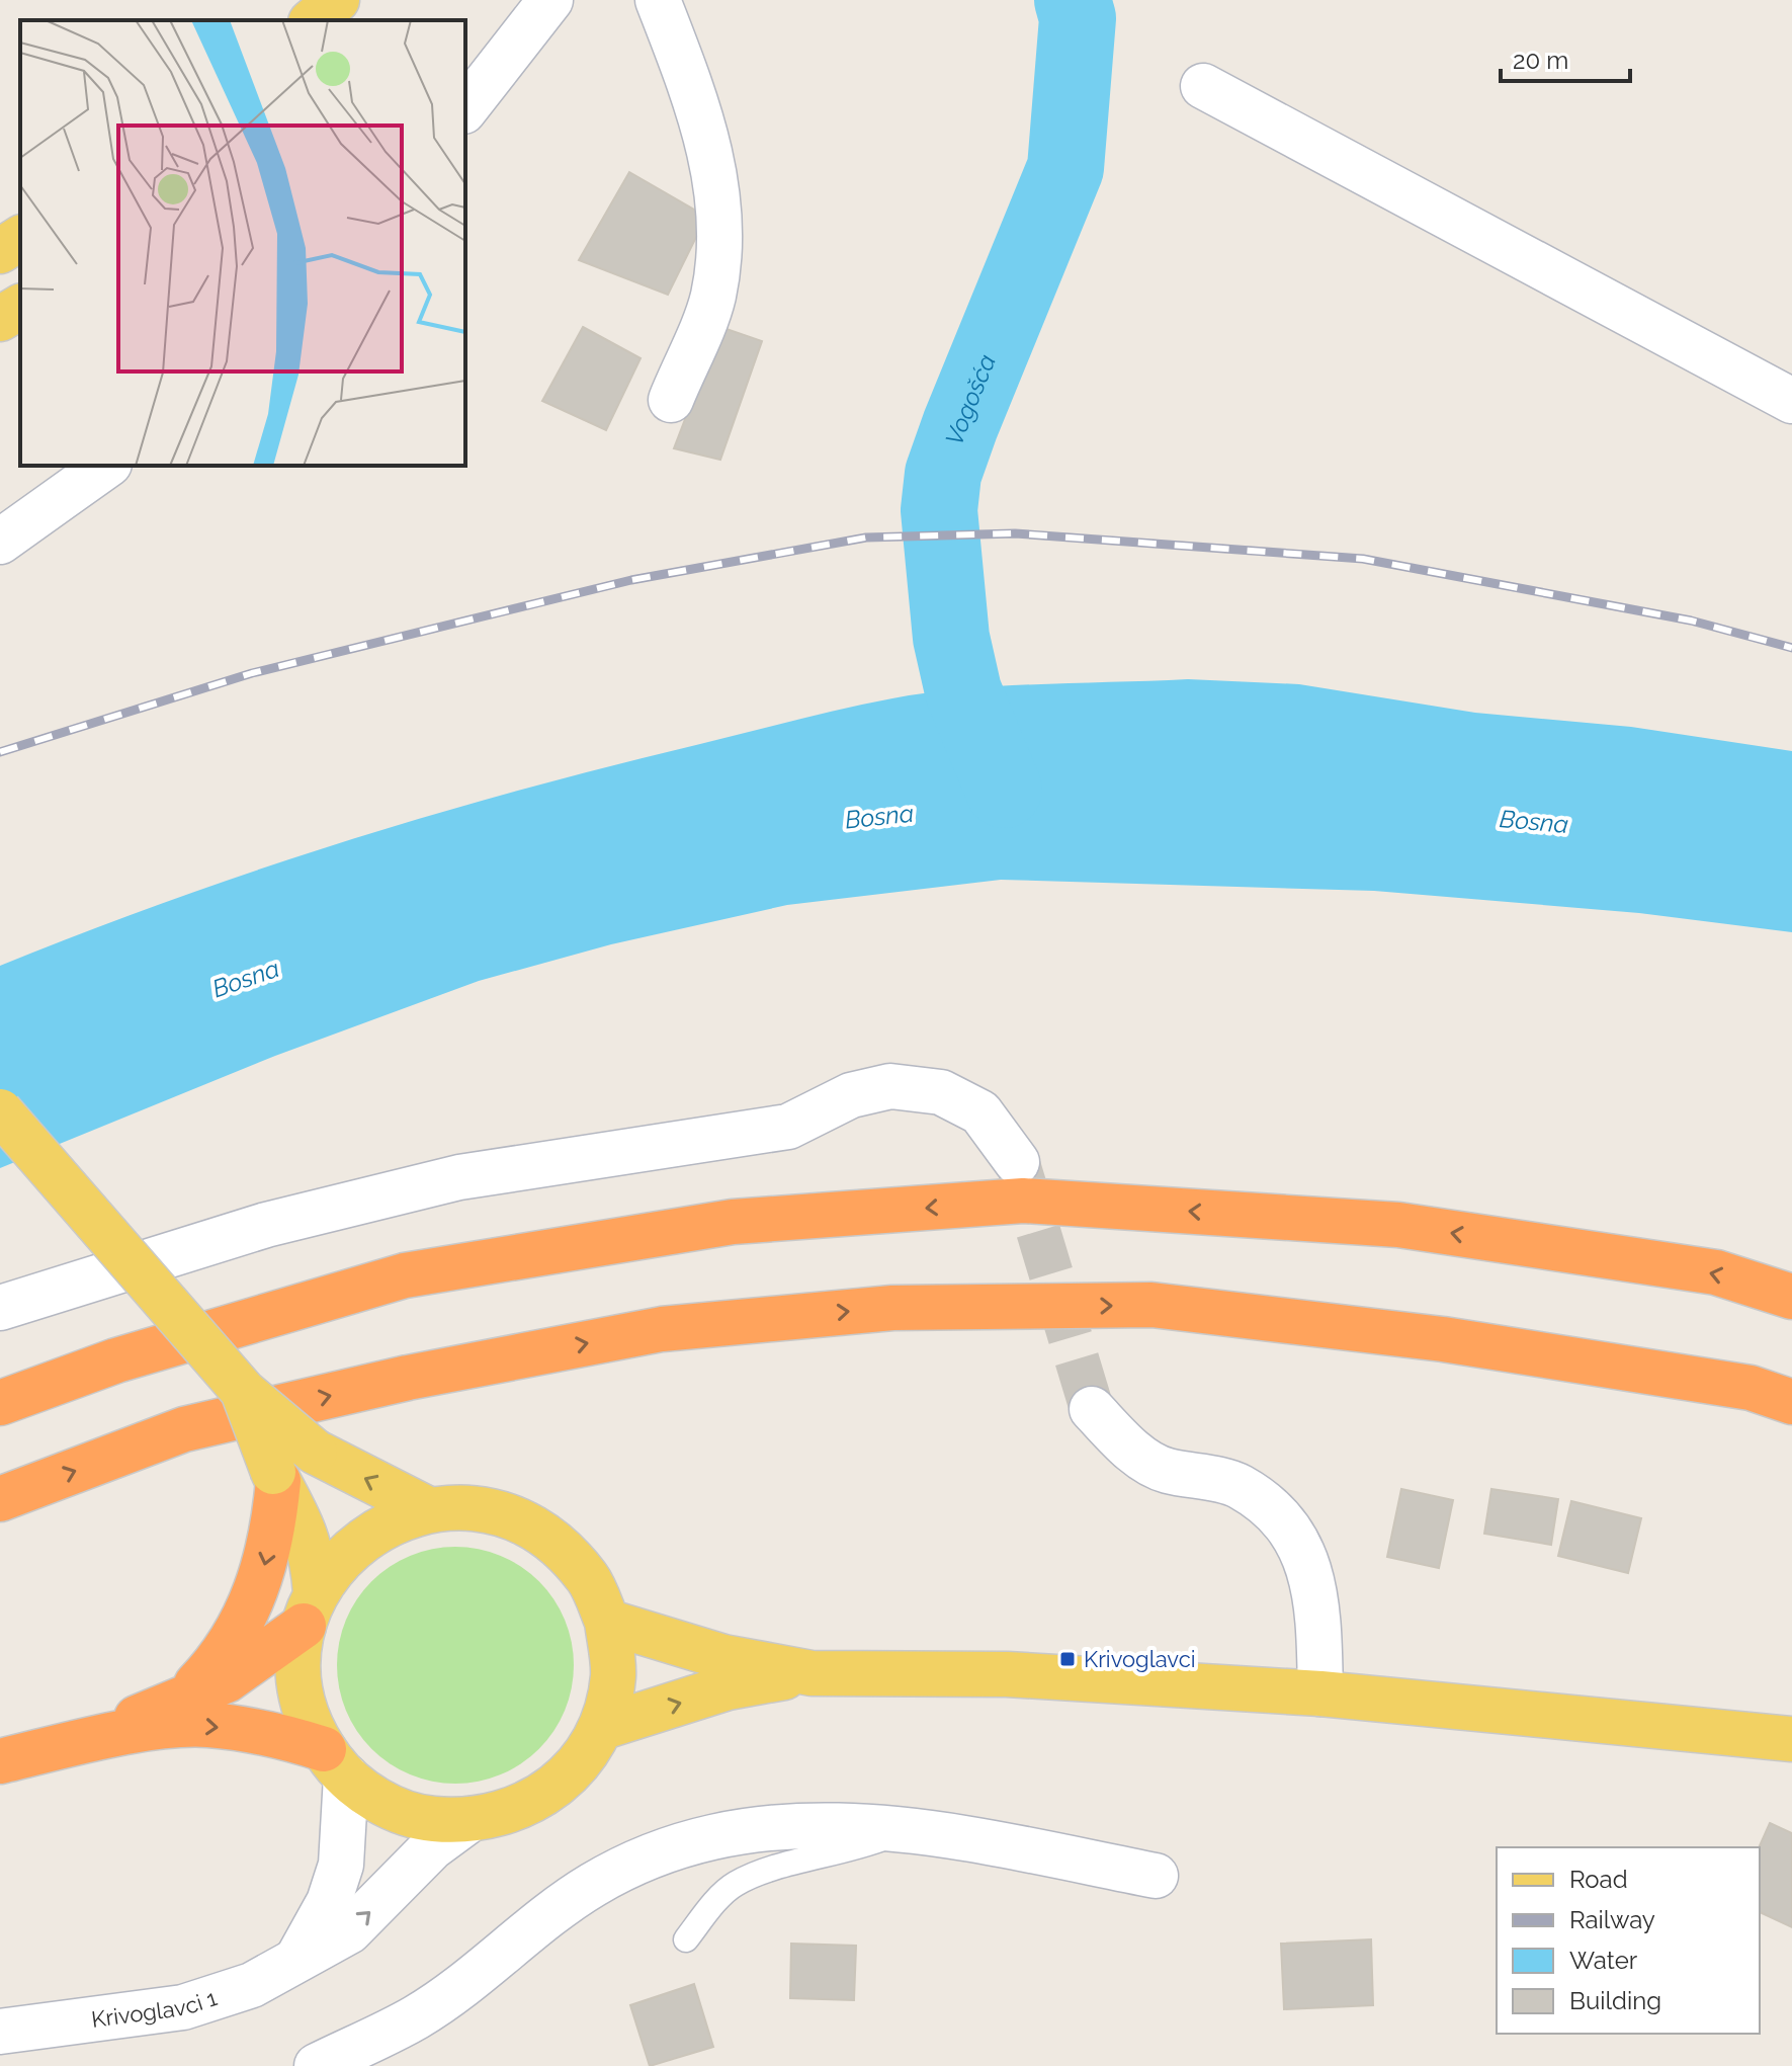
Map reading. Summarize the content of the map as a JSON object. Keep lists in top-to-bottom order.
{
  "streets": {
    "street": ["Krivoglavci 1"]
  },
  "water": ["Vogošća", "Bosna"],
  "places": {
    "transit": ["Krivoglavci"]
  },
  "legend": [
    "Road",
    "Railway",
    "Water",
    "Building"
  ],
  "scale_bar": "20 m"
}
